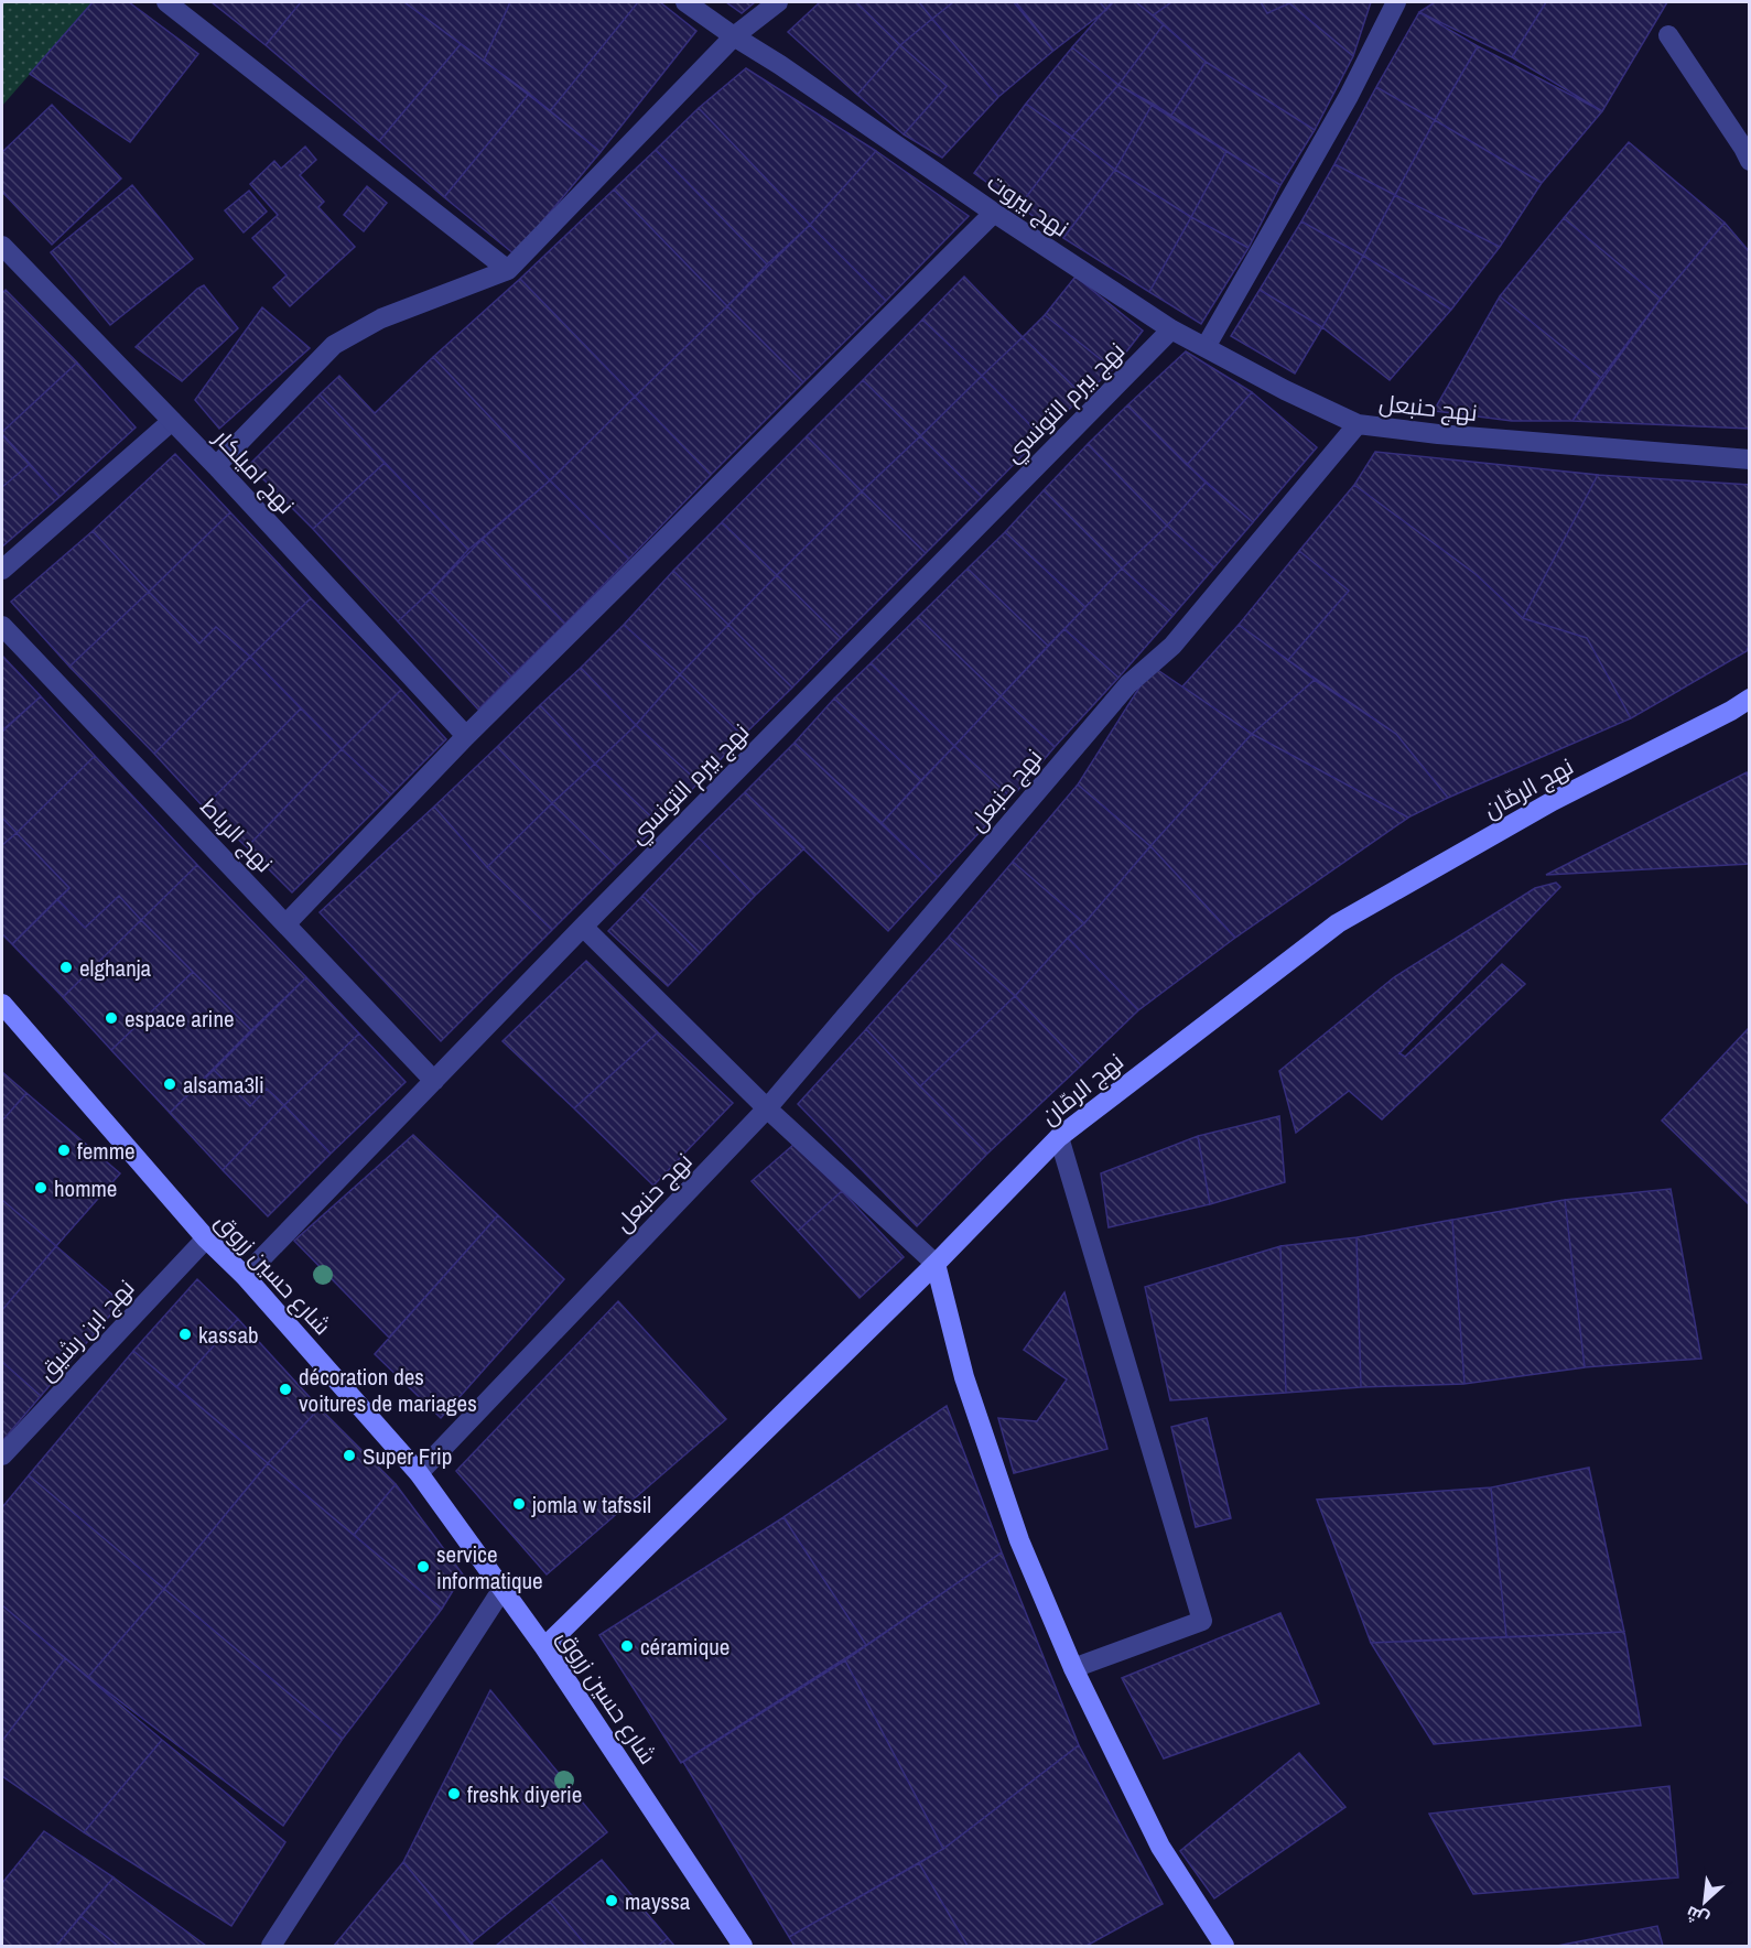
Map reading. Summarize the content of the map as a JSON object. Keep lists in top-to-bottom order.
{
  "streets": {
    "street": [
      "نهج بيروت",
      "نهج بيرم التونسي",
      "نهج حنبعل",
      "نهج اميلكار",
      "نهج الرمّان",
      "نهج الرباط",
      "شارع حسين زروق",
      "نهج ابن رشيق"
    ]
  },
  "crossings": [
    ["نهج بيروت", "نهج بيرم التونسي"],
    ["نهج بيروت", "نهج حنبعل"],
    ["نهج بيرم التونسي", "نهج الرباط"],
    ["نهج بيرم التونسي", "شارع حسين زروق"],
    ["نهج حنبعل", "شارع حسين زروق"],
    ["نهج الرمّان", "شارع حسين زروق"],
    ["شارع حسين زروق", "نهج ابن رشيق"]
  ],
  "places": [
    "elghanja",
    "espace arine",
    "alsama3li",
    "femme",
    "homme",
    "kassab",
    "décoration des voitures de mariages",
    "Super Frip",
    "jomla w tafssil",
    "service informatique",
    "céramique",
    "freshk diyerie",
    "mayssa"
  ],
  "north": "bottom left"
}
